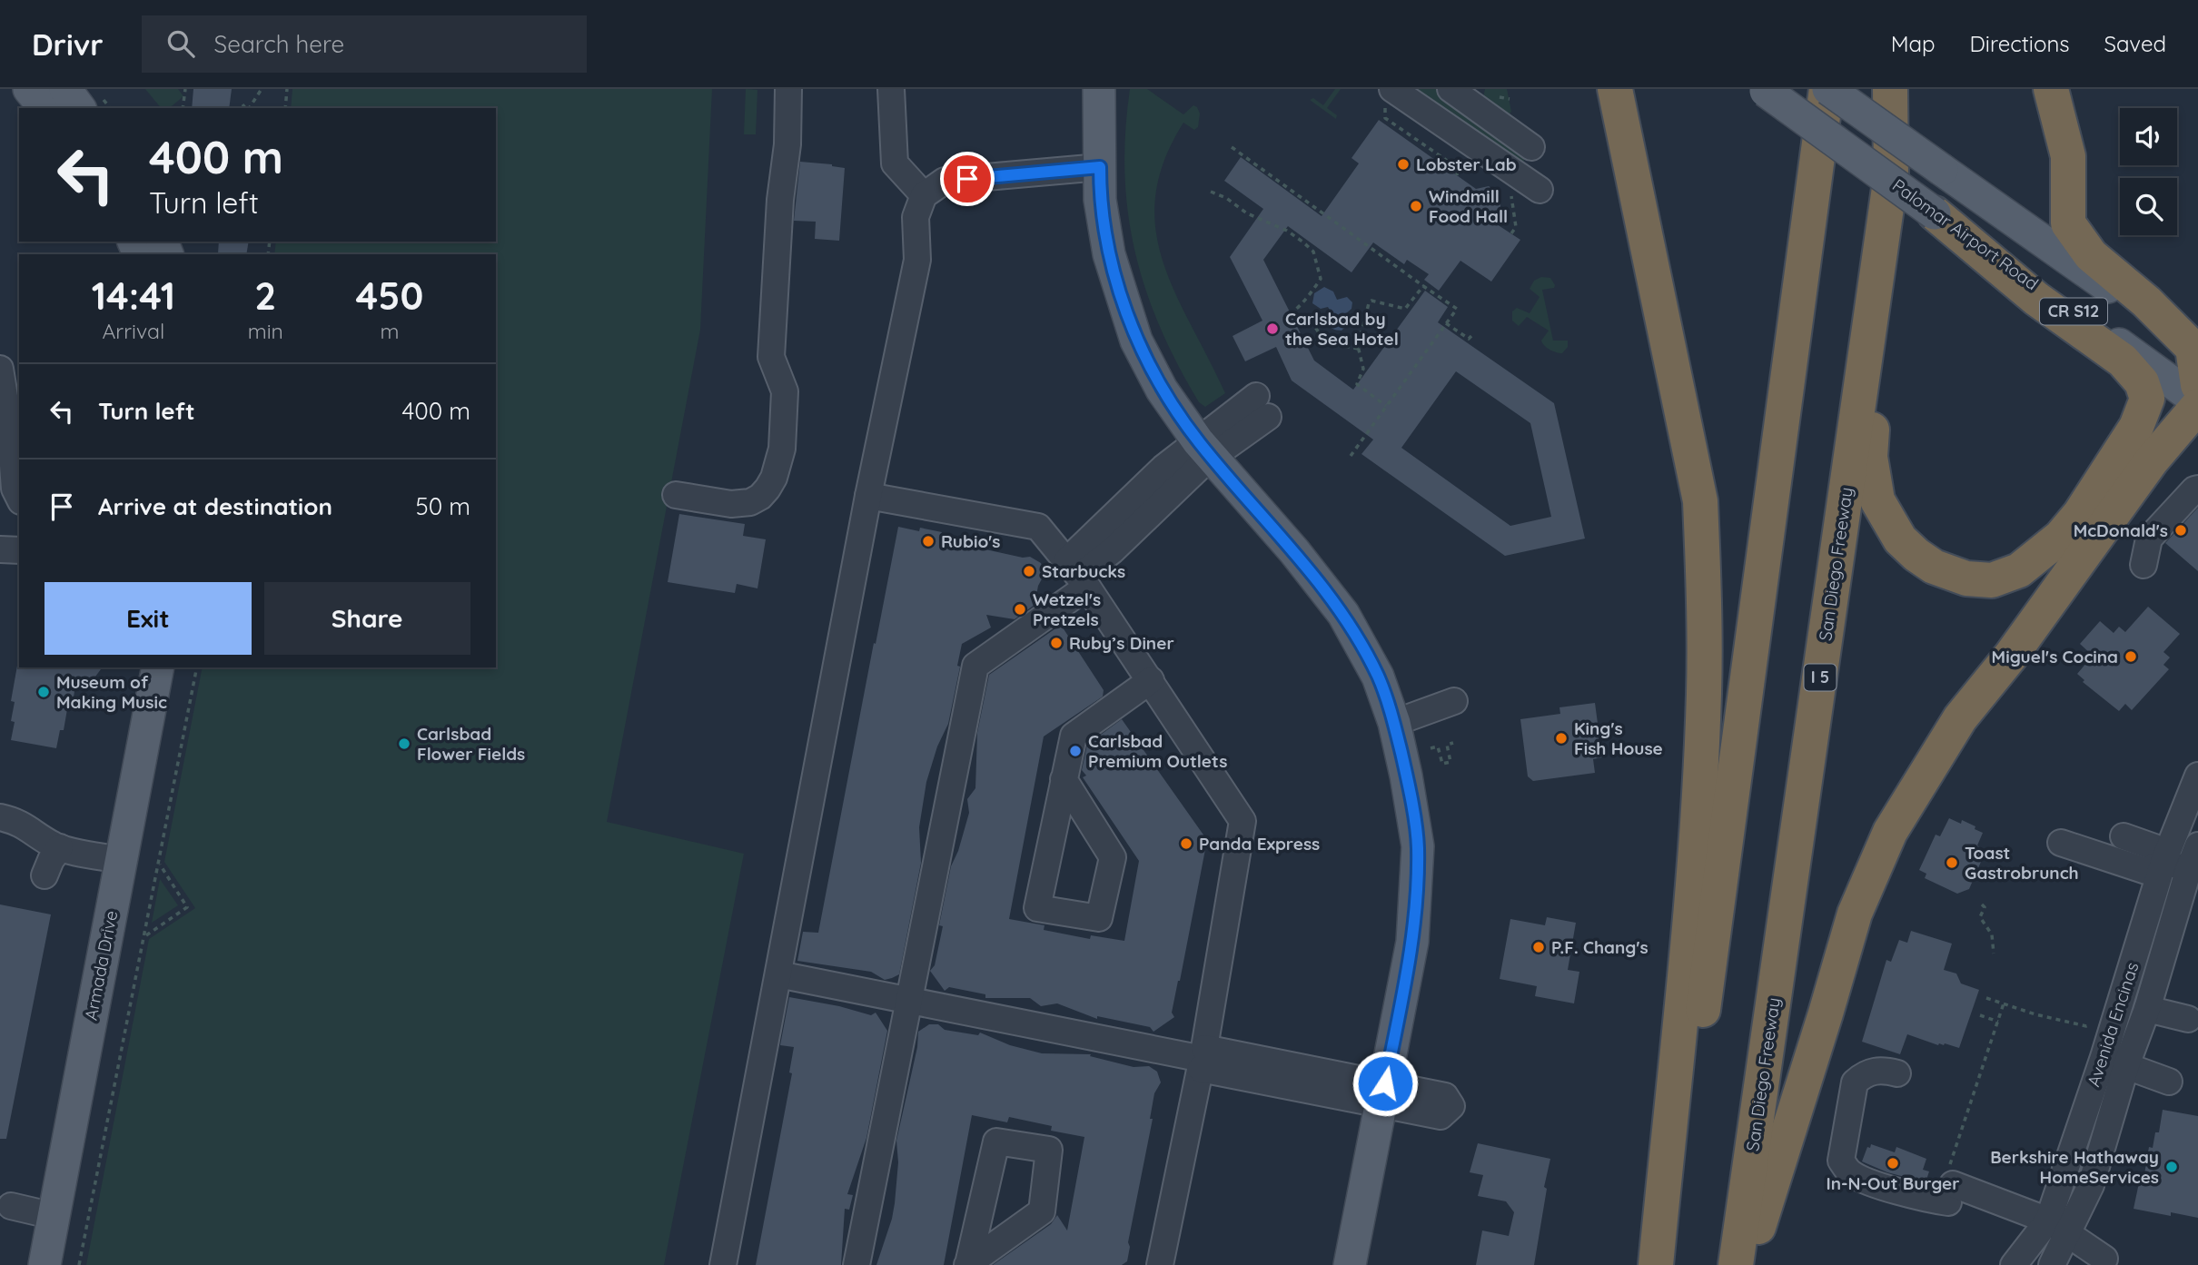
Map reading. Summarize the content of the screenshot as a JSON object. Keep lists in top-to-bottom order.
{
  "streets": {
    "highway": ["San Diego Freeway", "I 5"],
    "main road": ["Palomar Airport Road", "CR S12", "Armada Drive"],
    "street": ["Avenida Encinas"]
  },
  "places": [
    "Lobster Lab",
    "Windmill Food Hall",
    "Carlsbad by the Sea Hotel",
    "McDonald's",
    "Rubio's",
    "Starbucks",
    "Wetzel's Pretzels",
    "Ruby’s Diner",
    "Miguel's Cocina",
    "Museum of Making Music",
    "King's Fish House",
    "Carlsbad Flower Fields",
    "Carlsbad Premium Outlets",
    "Panda Express",
    "Toast Gastrobrunch",
    "P.F. Chang's",
    "In-N-Out Burger",
    "Berkshire Hathaway HomeServices"
  ],
  "page": {
    "header": "Drivr",
    "search": "Search here",
    "nav": ["Map", "Directions", "Saved"],
    "turn": ["400 m", "Turn left"],
    "eta": [
      "14:41",
      "Arrival",
      "2",
      "min",
      "450",
      "m"
    ],
    "list": [
      {
        "name": "Turn left",
        "value": "400 m"
      },
      {
        "name": "Arrive at destination",
        "value": "50 m"
      }
    ],
    "buttons": ["Exit", "Share"]
  }
}
